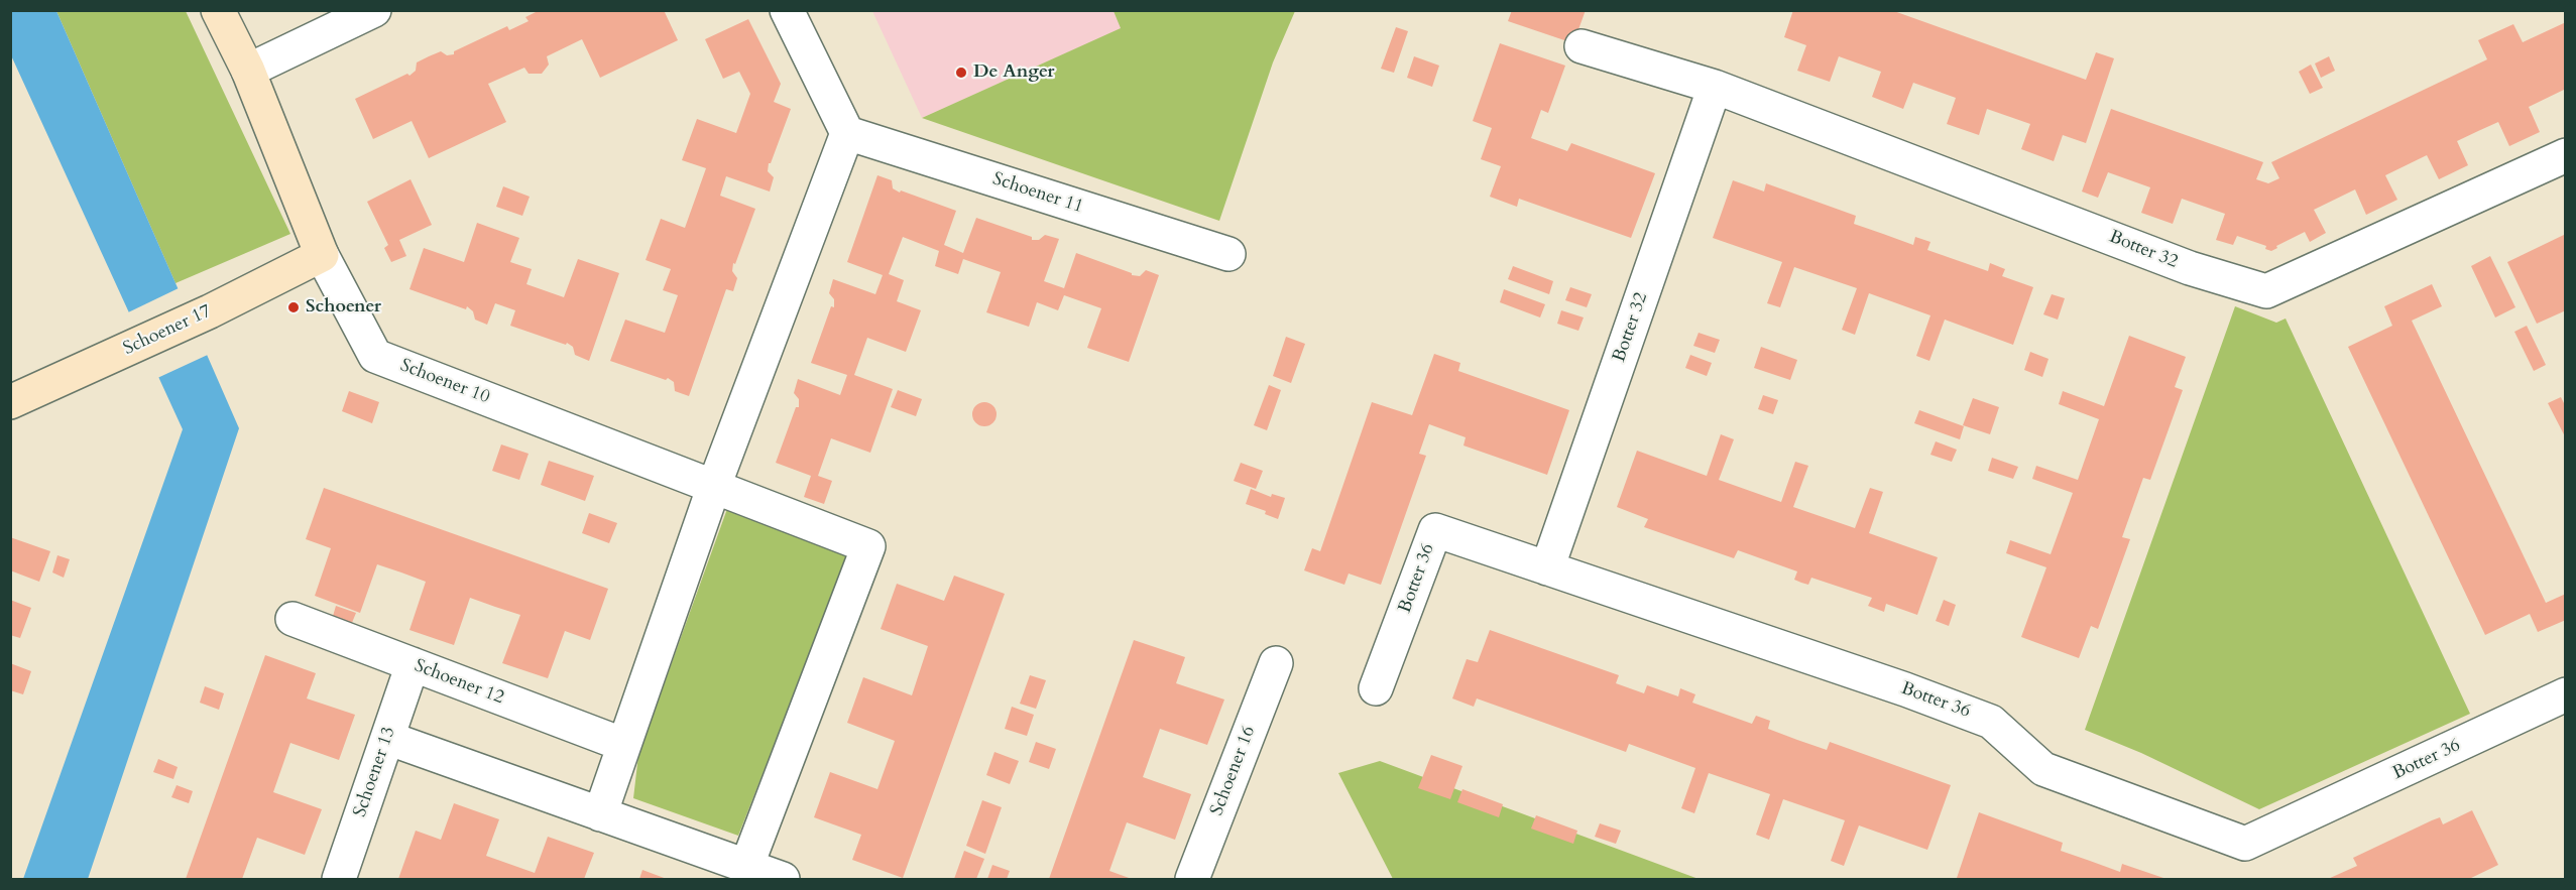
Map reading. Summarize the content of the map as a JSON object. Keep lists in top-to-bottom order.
{
  "streets": {
    "street": [
      "Schoener 11",
      "Botter 32",
      "Schoener 17",
      "Schoener 10",
      "Botter 36",
      "Schoener 12",
      "Schoener 16",
      "Schoener 13"
    ]
  },
  "crossings": [
    ["Botter 32", "Botter 36"],
    ["Schoener 17", "Schoener 10"],
    ["Schoener 12", "Schoener 13"]
  ],
  "places": ["De Anger", "Schoener"]
}
